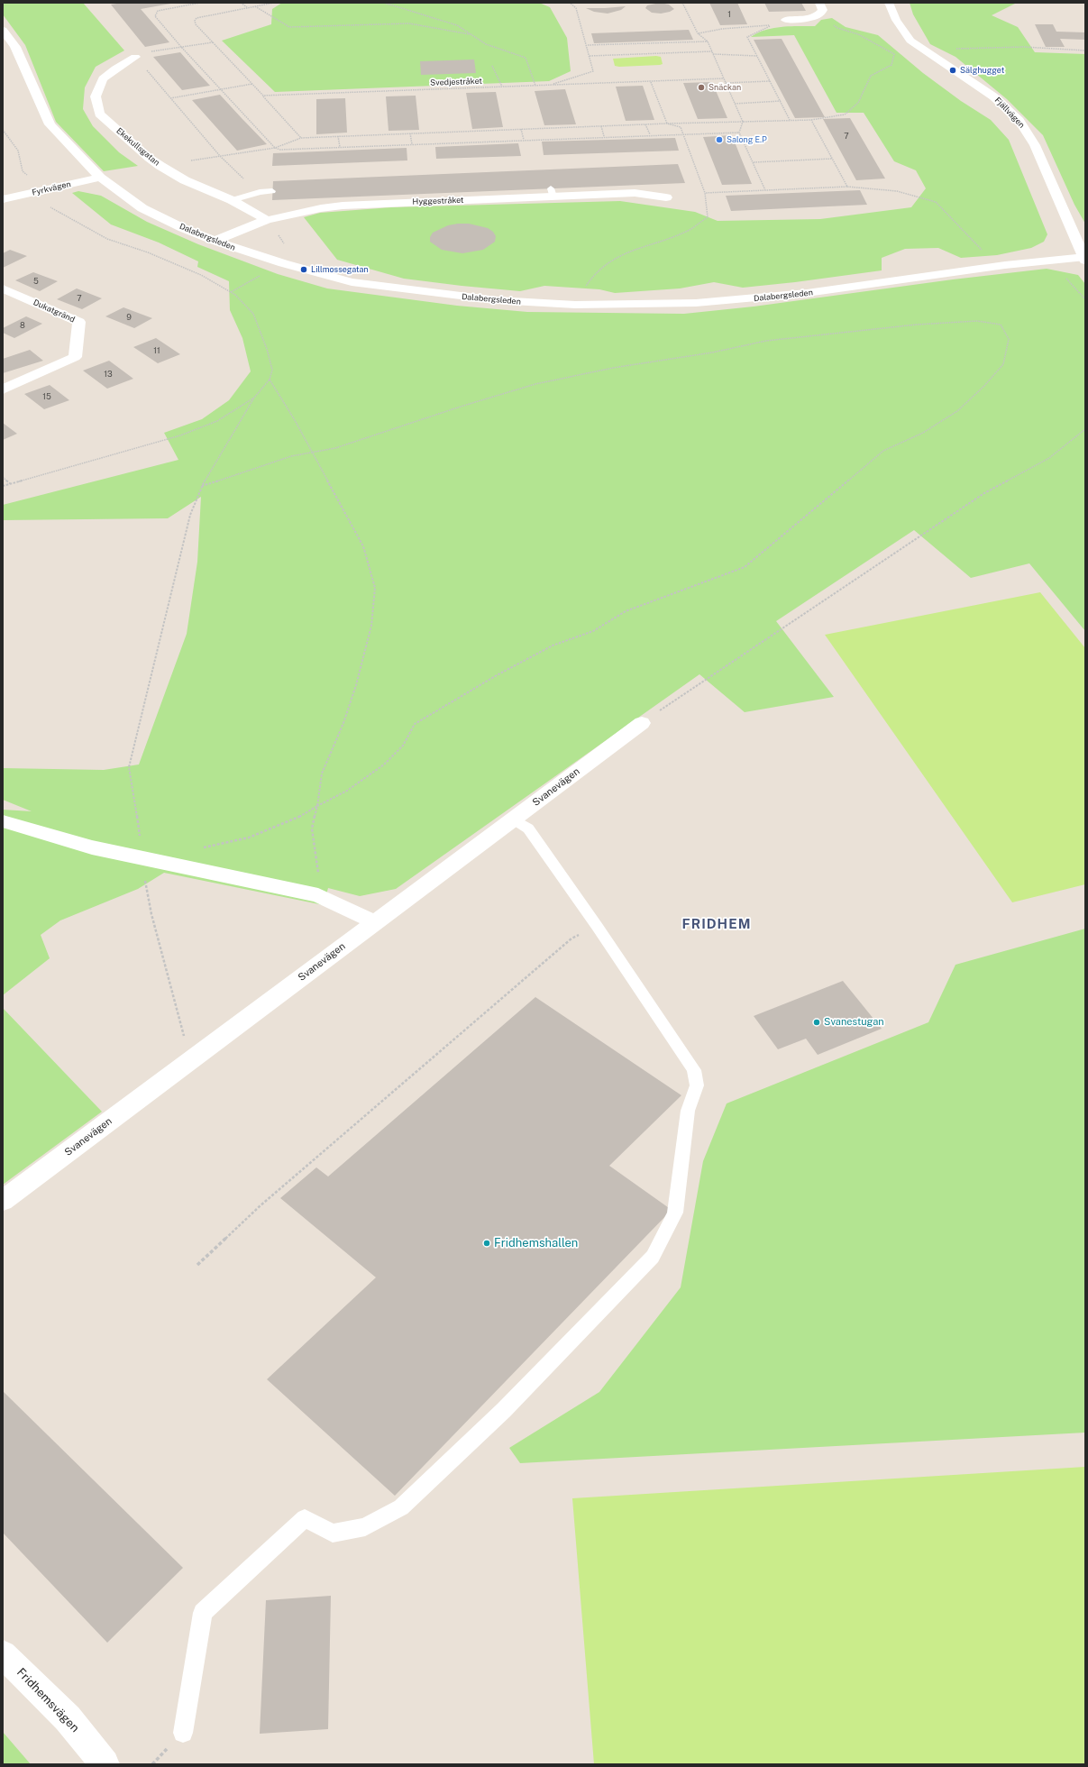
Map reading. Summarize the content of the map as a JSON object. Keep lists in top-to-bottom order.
{
  "streets": {
    "street": [
      "Fjällvägen",
      "Ekekullsgatan",
      "Fyrkvägen",
      "Hyggestråket",
      "Dalabergsleden",
      "Dukatgränd",
      "Svanevägen",
      "Fridhemsvägen"
    ],
    "path": ["Svedjestråket"]
  },
  "crossings": [
    ["Fjällvägen", "Dalabergsleden"],
    ["Ekekullsgatan", "Hyggestråket"],
    ["Fyrkvägen", "Dalabergsleden"],
    ["Hyggestråket", "Dalabergsleden"]
  ],
  "districts": ["FRIDHEM"],
  "places": [
    "Sälghugget",
    "Snäckan",
    "Salong E.P",
    "Lillmossegatan",
    "Svanestugan",
    "Fridhemshallen"
  ],
  "house_numbers": [
    "1",
    "7",
    "5",
    "7",
    "9",
    "8",
    "11",
    "13",
    "15"
  ]
}
